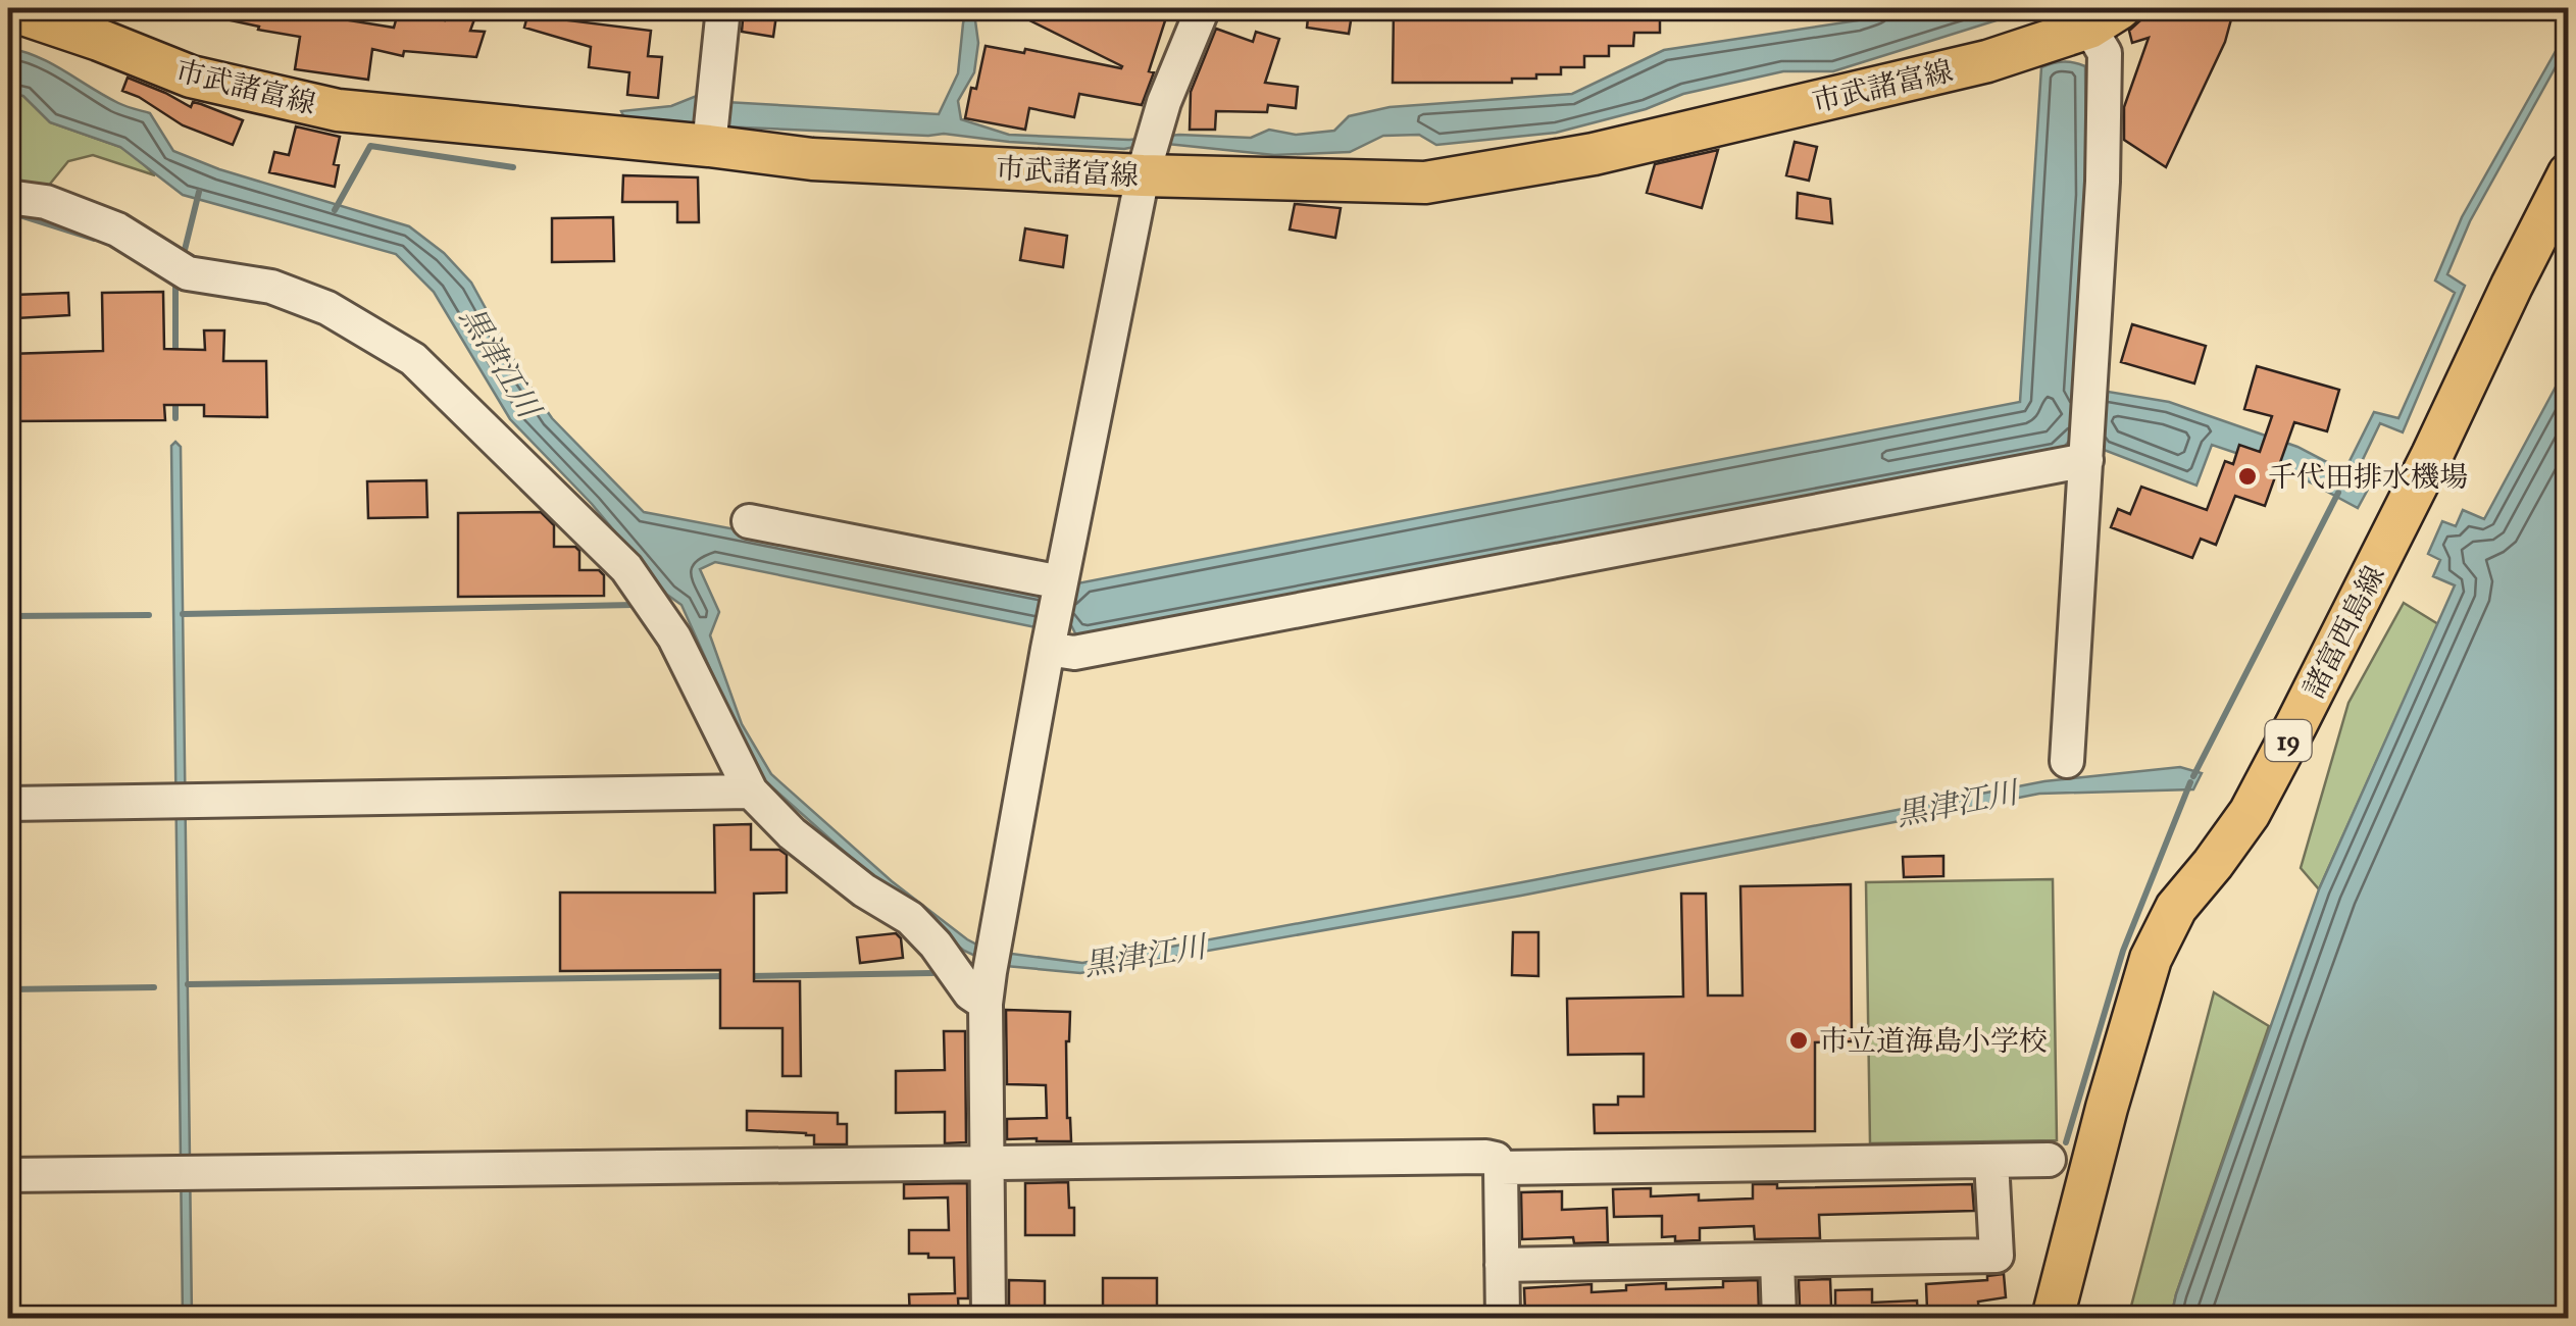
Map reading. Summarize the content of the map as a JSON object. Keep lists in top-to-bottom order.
{
  "streets": {
    "main road": ["市武諸富線", "諸富西島線", "19"]
  },
  "water": ["黒津江川"],
  "places": ["千代田排水機場", "市立道海島小学校"]
}
